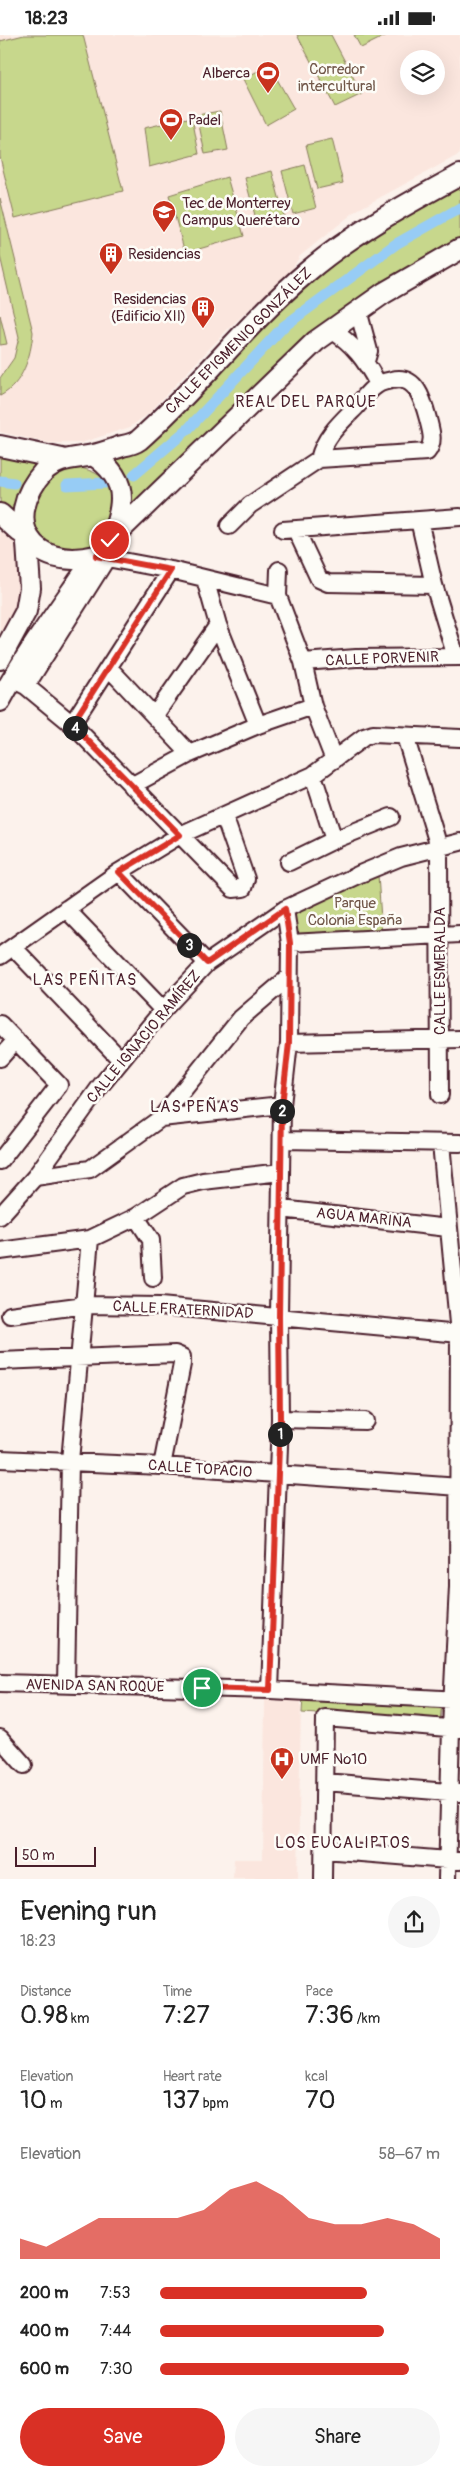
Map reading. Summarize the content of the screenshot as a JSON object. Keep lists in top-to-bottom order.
{
  "streets": {
    "main road": ["CALLE EPIGMENIO GONZÁLEZ"],
    "street": [
      "CALLE PORVENIR",
      "CALLE ESMERALDA",
      "CALLE IGNACIO RAMÍREZ",
      "AGUA MARINA",
      "CALLE FRATERNIDAD",
      "CALLE TOPACIO",
      "AVENIDA SAN ROQUE"
    ]
  },
  "crossings": [
    ["CALLE ESMERALDA", "CALLE IGNACIO RAMÍREZ"]
  ],
  "districts": [
    "REAL DEL PARQUE",
    "LAS PEÑITAS",
    "LAS PEÑAS",
    "LOS EUCALIPTOS"
  ],
  "parks": ["Corredor intercultural", "Parque Colonia España"],
  "places": {
    "sports": ["Alberca", "Padel"],
    "school or university": ["Tec de Monterrey Campus Querétaro"],
    "building": ["Residencias", "Residencias (Edificio XII)"],
    "hospital": ["UMF No10"]
  },
  "scale_bar": "50 m",
  "page": {
    "status": "18:23",
    "pins": [
      "4",
      "3",
      "2",
      "1"
    ],
    "scale": "50 m",
    "heading": ["Evening run", "18:23"],
    "stats": [
      ["Distance", "0.98 km"],
      ["Time", "7:27"],
      ["Pace", "7:36 /km"],
      ["Elevation", "10 m"],
      ["Heart rate", "137 bpm"],
      ["kcal", "70"]
    ],
    "chart": ["Elevation", "58–67 m"],
    "list": [
      {
        "name": "200 m",
        "note": "7:53"
      },
      {
        "name": "400 m",
        "note": "7:44"
      },
      {
        "name": "600 m",
        "note": "7:30"
      }
    ],
    "buttons": ["Save", "Share"]
  }
}
